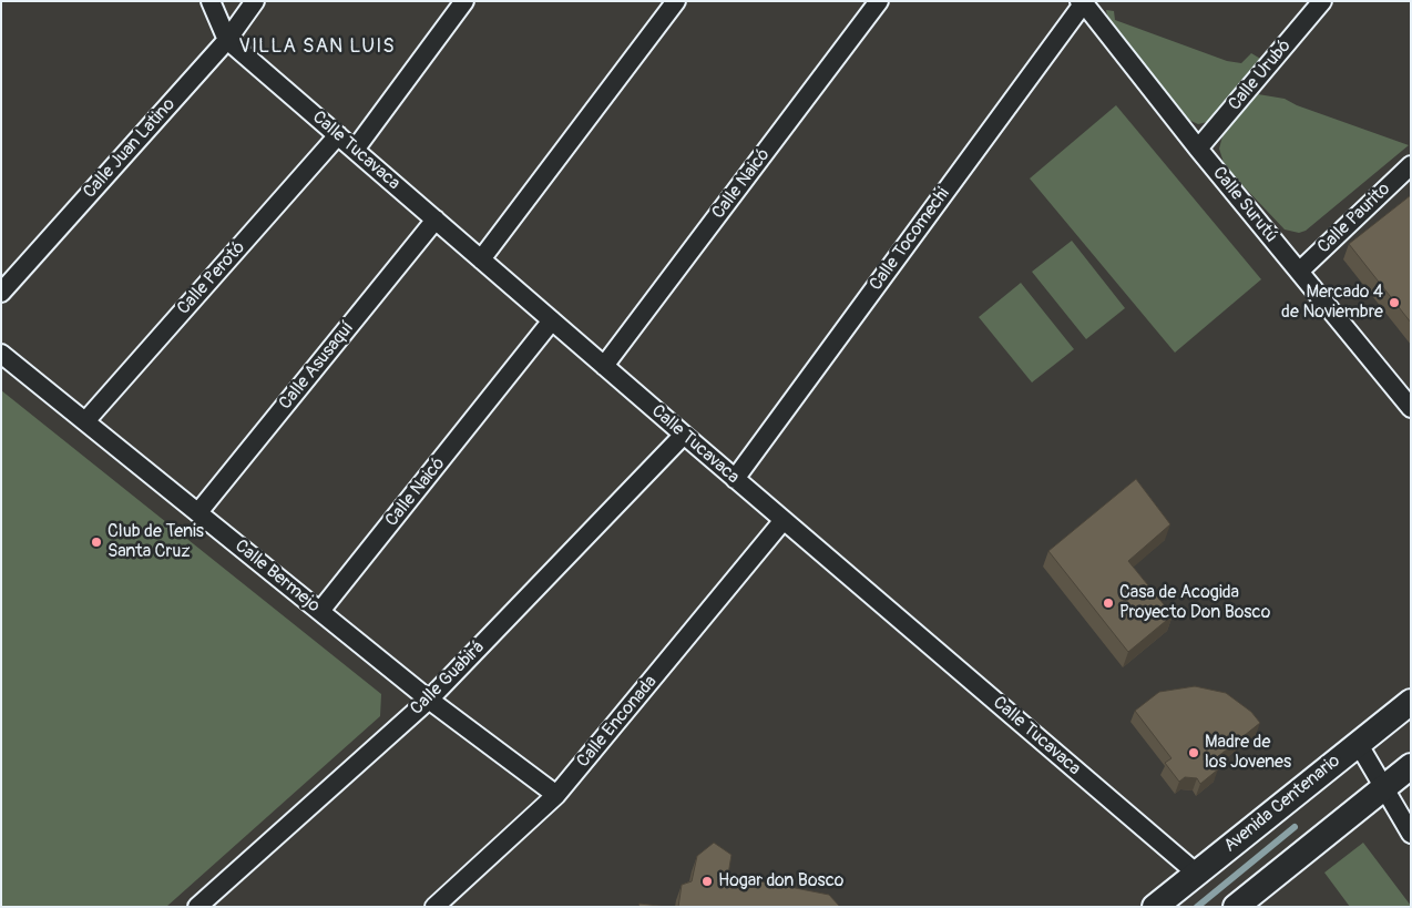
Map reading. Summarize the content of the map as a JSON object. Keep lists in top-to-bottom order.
{
  "streets": {
    "street": [
      "Calle Urubó",
      "Calle Juan Latino",
      "Calle Tucavaca",
      "Calle Naicó",
      "Calle Surutú",
      "Calle Paurito",
      "Calle Tocomechi",
      "Calle Perotó",
      "Calle Asusaquí",
      "Calle Bermejo",
      "Calle Guabirá",
      "Calle Enconada",
      "Avenida Centenario"
    ]
  },
  "crossings": [
    ["Calle Urubó", "Calle Surutú"],
    ["Calle Juan Latino", "Calle Tucavaca"],
    ["Calle Tucavaca", "Calle Naicó"],
    ["Calle Tucavaca", "Calle Tocomechi"],
    ["Calle Tucavaca", "Calle Perotó"],
    ["Calle Tucavaca", "Calle Asusaquí"],
    ["Calle Tucavaca", "Calle Guabirá"],
    ["Calle Tucavaca", "Calle Enconada"],
    ["Calle Tucavaca", "Avenida Centenario"],
    ["Calle Naicó", "Calle Bermejo"],
    ["Calle Surutú", "Calle Paurito"],
    ["Calle Surutú", "Calle Tocomechi"],
    ["Calle Perotó", "Calle Bermejo"],
    ["Calle Asusaquí", "Calle Bermejo"],
    ["Calle Bermejo", "Calle Guabirá"],
    ["Calle Bermejo", "Calle Enconada"]
  ],
  "districts": ["VILLA SAN LUIS"],
  "places": [
    "Mercado 4 de Noviembre",
    "Club de Tenis Santa Cruz",
    "Casa de Acogida Proyecto Don Bosco",
    "Madre de los Jovenes",
    "Hogar don Bosco"
  ]
}
